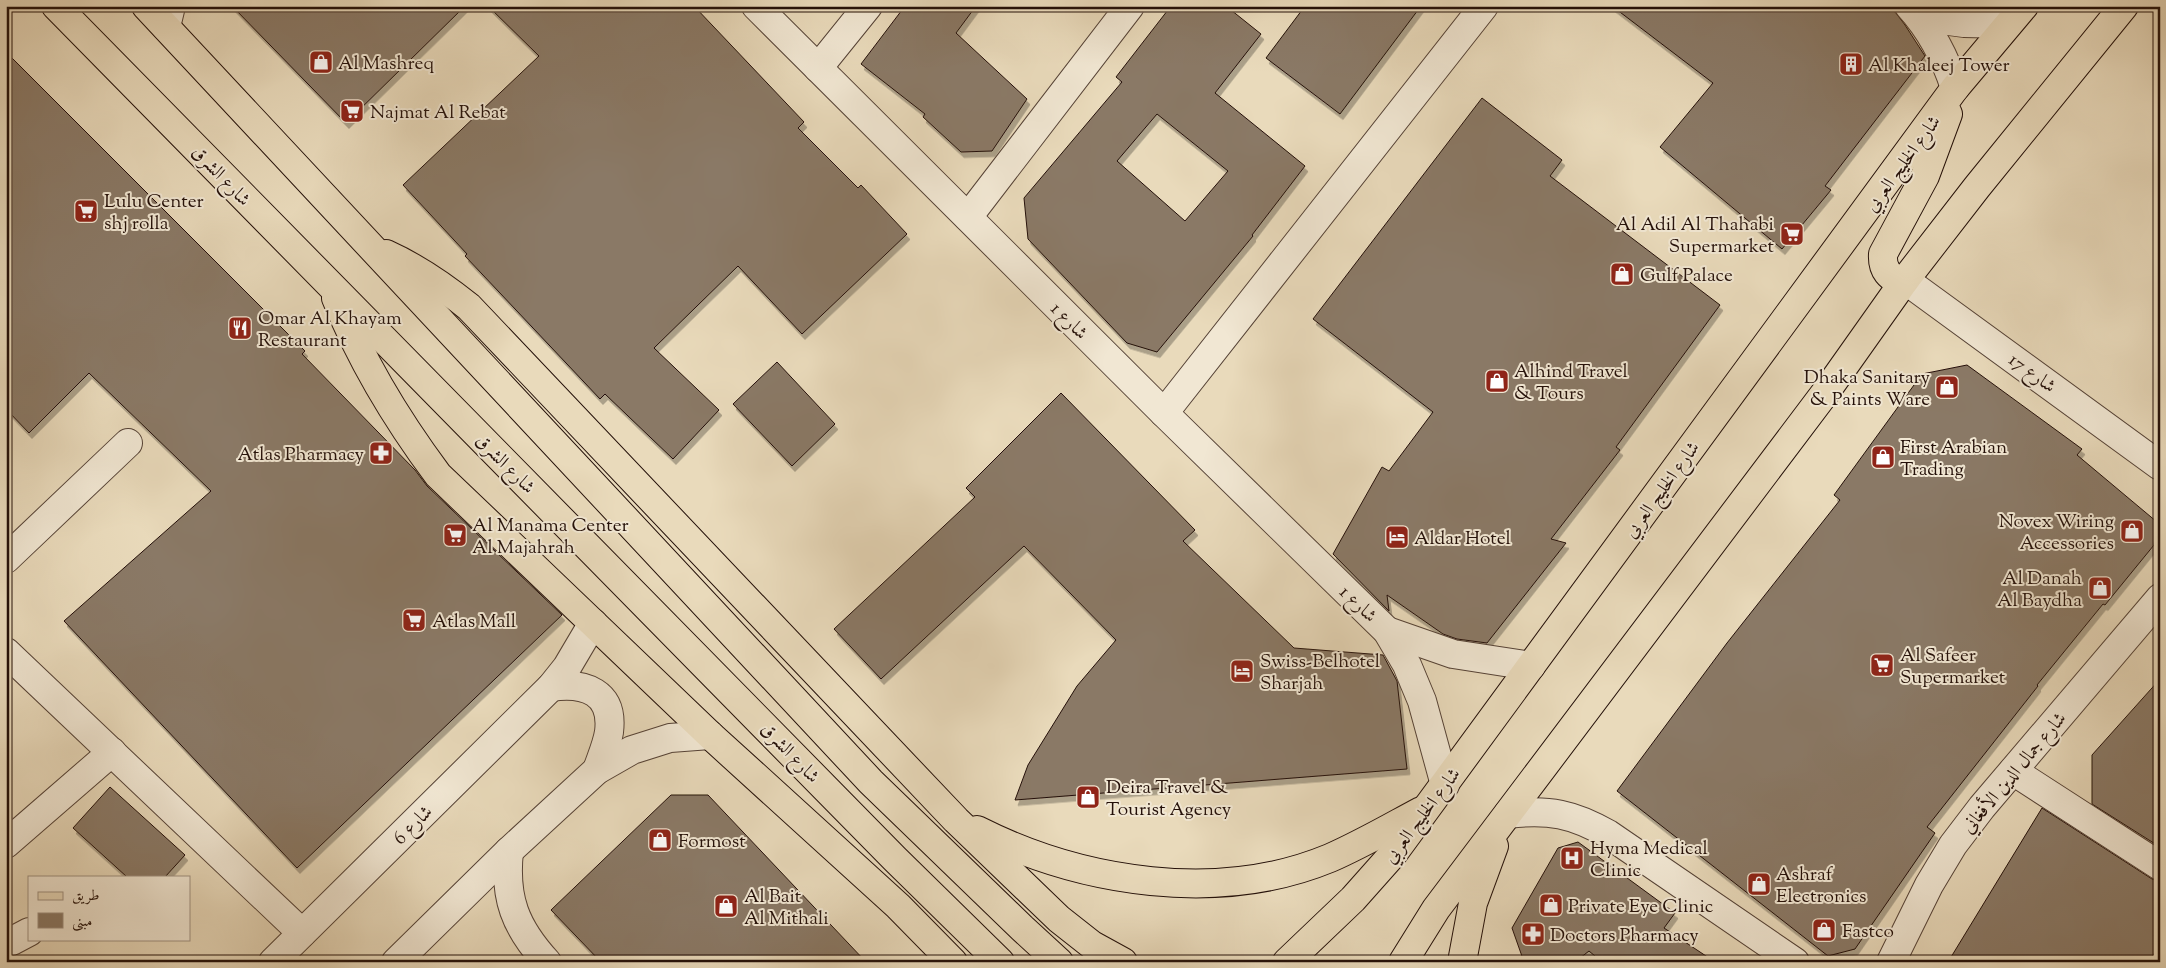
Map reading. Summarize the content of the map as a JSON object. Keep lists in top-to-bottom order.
{
  "streets": {
    "main road": ["شارع الخليج العربي", "شارع الشرق"],
    "street": [
      "شارع 1",
      "شارع 17",
      "شارع جمال الدين الأفغاني",
      "شارع 6"
    ]
  },
  "crossings": [
    ["شارع الخليج العربي", "شارع 1"]
  ],
  "places": {
    "shop": [
      "Al Mashreq",
      "Gulf Palace",
      "Alhind Travel & Tours",
      "Dhaka Sanitary & Paints Ware",
      "First Arabian Trading",
      "Novex Wiring Accessories",
      "Al Danah Al Baydha",
      "Deira Travel & Tourist Agency",
      "Formost",
      "Ashraf Electronics",
      "Private Eye Clinic",
      "Al Bait Al Mithali",
      "Fastco"
    ],
    "building": ["Al Khaleej Tower"],
    "supermarket": [
      "Najmat Al Rebat",
      "Lulu Center shj rolla",
      "Al Adil Al Thahabi Supermarket",
      "Al Manama Center Al Majahrah",
      "Atlas Mall",
      "Al Safeer Supermarket"
    ],
    "restaurant": ["Omar Al Khayam Restaurant"],
    "pharmacy": ["Atlas Pharmacy", "Doctors Pharmacy"],
    "hotel": ["Aldar Hotel", "Swiss-Belhotel Sharjah"],
    "hospital": ["Hyma Medical Clinic"]
  },
  "legend": ["طريق", "مبنى"]
}
